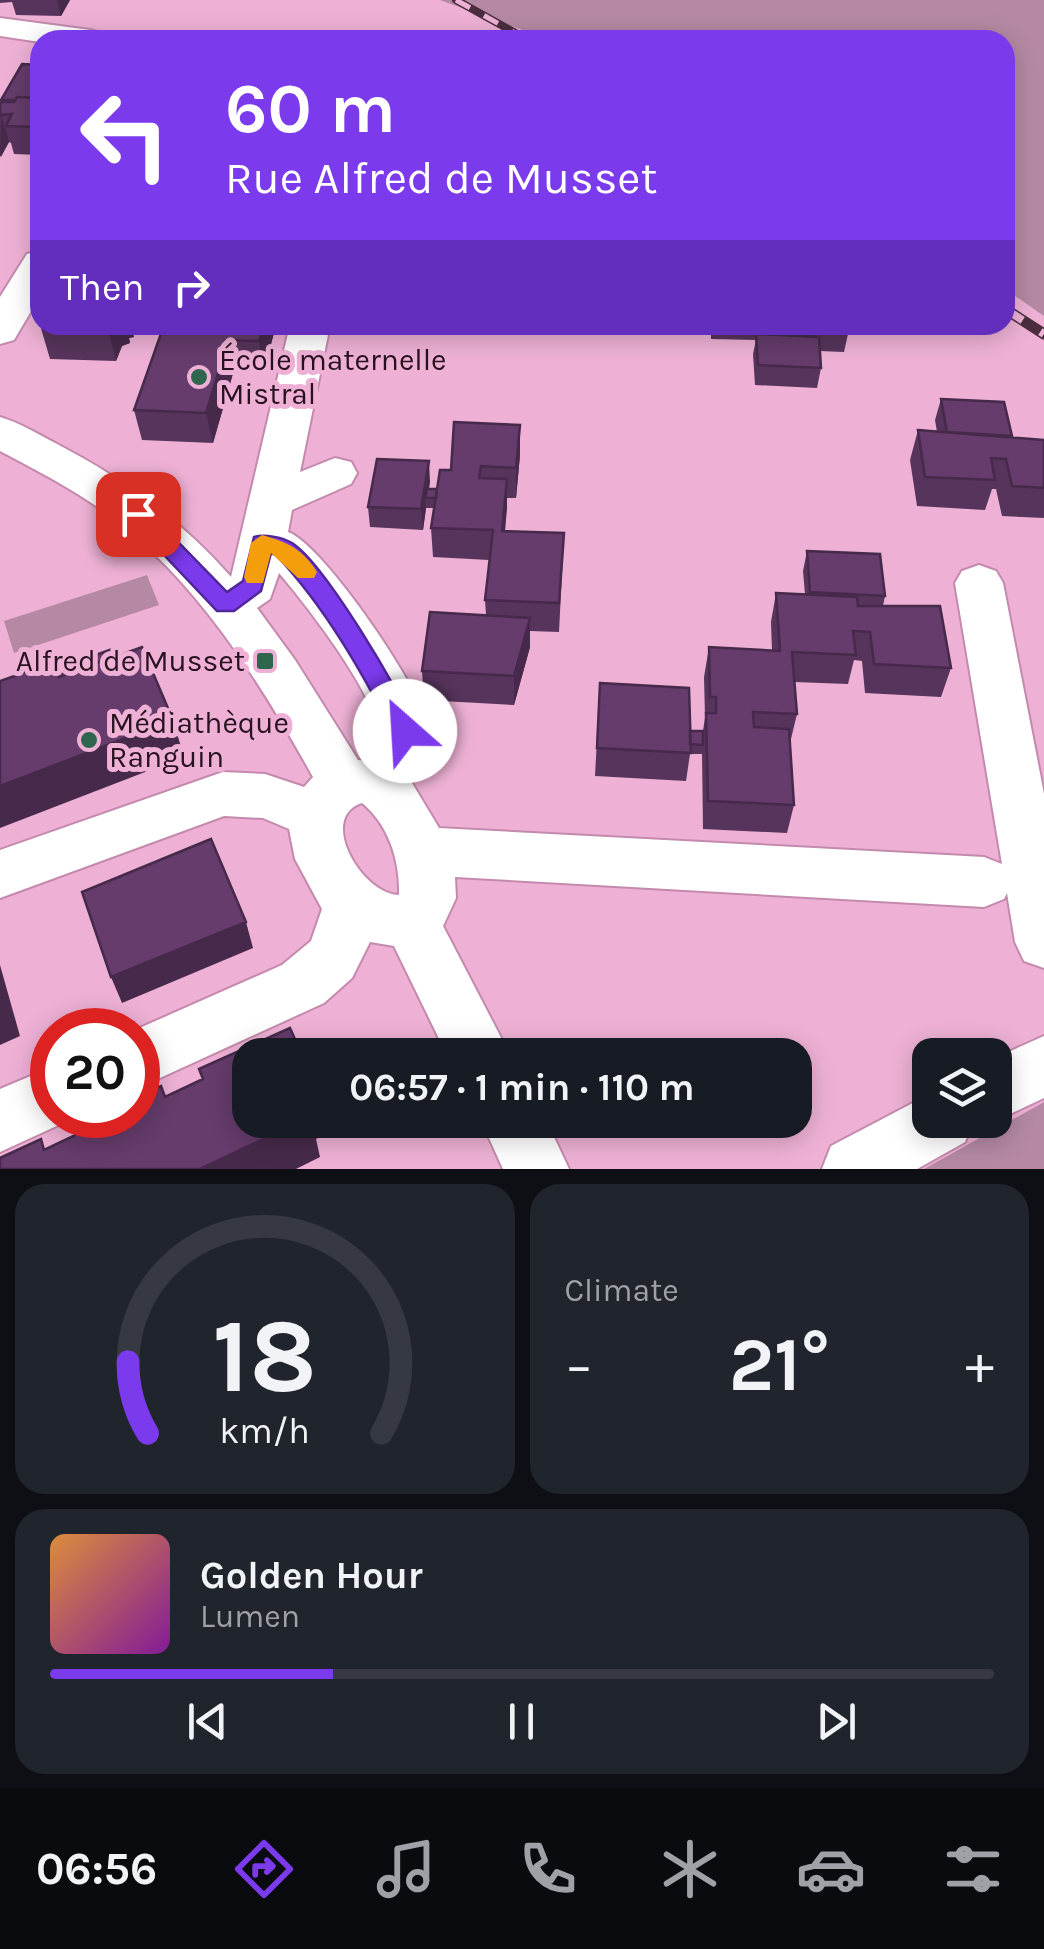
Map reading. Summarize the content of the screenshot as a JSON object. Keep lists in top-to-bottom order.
{
  "places": {
    "other": ["École maternelle Mistral", "Médiathèque Ranguin"],
    "transit": ["Alfred de Musset"]
  },
  "page": {
    "turn": ["60 m", "Rue Alfred de Musset"],
    "then": "Then",
    "limit": "20",
    "trip": "06:57 · 1 min · 110 m",
    "tile": "Climate",
    "heat": ["−", "21°", "+"],
    "song": ["Golden Hour", "Lumen"],
    "tabs": "06:56",
    "gauge": ["18", "km/h"]
  }
}
